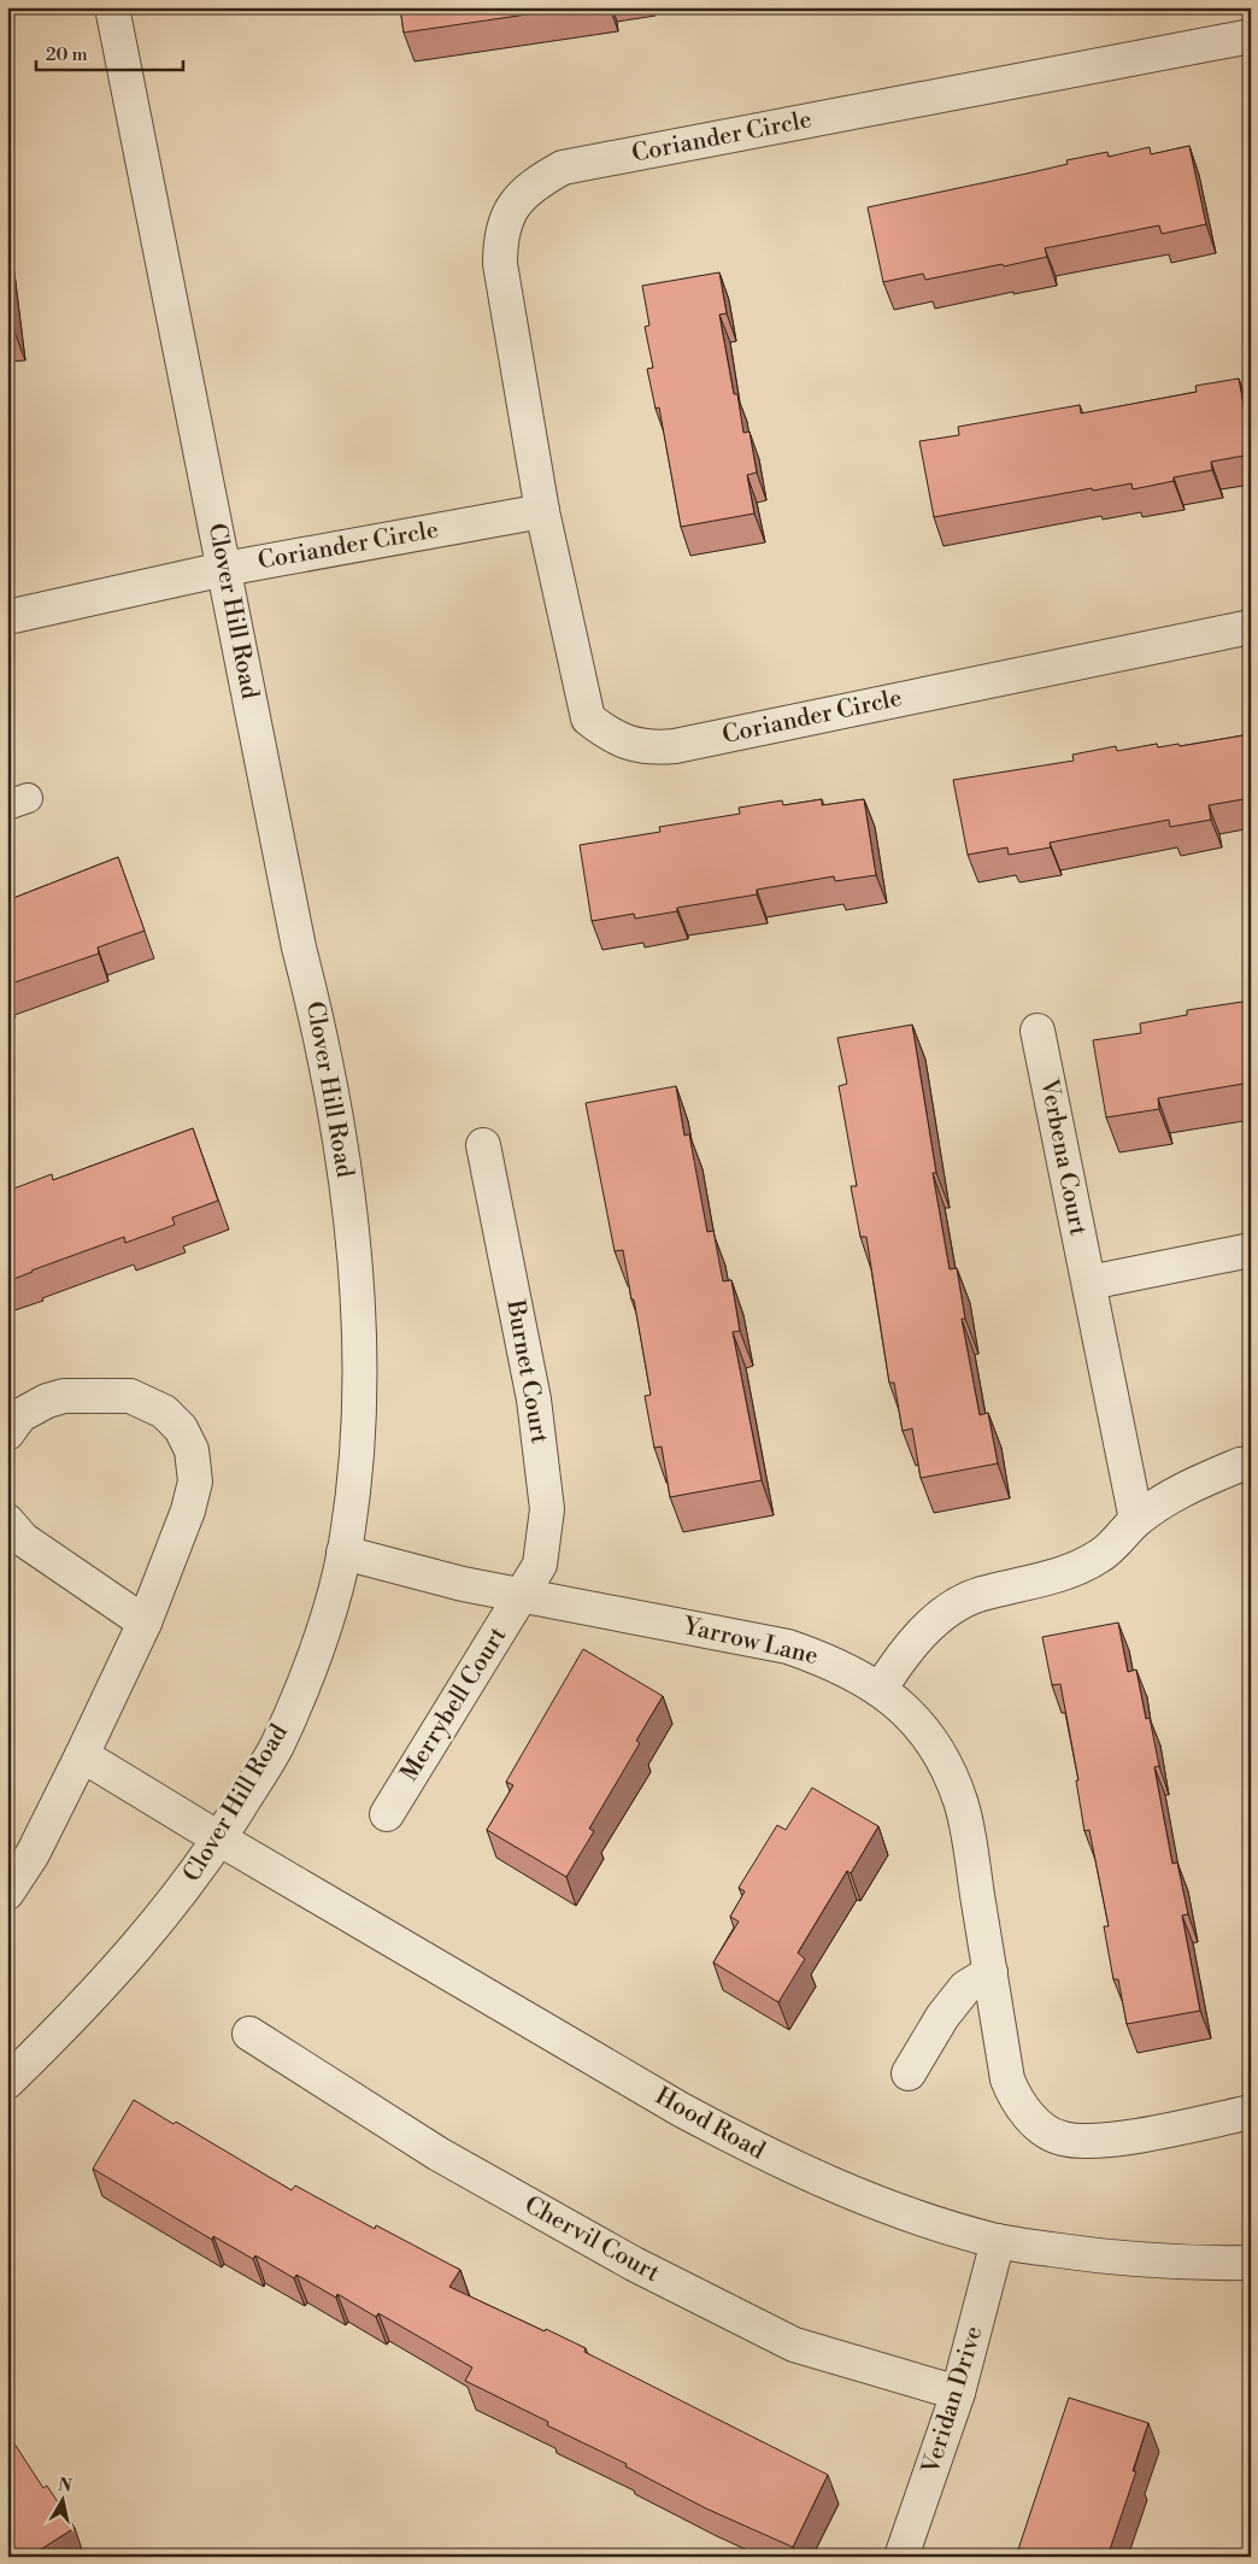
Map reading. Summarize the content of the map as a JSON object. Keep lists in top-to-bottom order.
{
  "streets": {
    "street": [
      "Coriander Circle",
      "Clover Hill Road",
      "Verbena Court",
      "Burnet Court",
      "Yarrow Lane",
      "Merrybell Court",
      "Hood Road",
      "Chervil Court",
      "Veridan Drive"
    ]
  },
  "crossings": [
    ["Coriander Circle", "Clover Hill Road"],
    ["Clover Hill Road", "Yarrow Lane"],
    ["Clover Hill Road", "Hood Road"],
    ["Burnet Court", "Yarrow Lane"],
    ["Burnet Court", "Merrybell Court"],
    ["Yarrow Lane", "Merrybell Court"],
    ["Hood Road", "Veridan Drive"],
    ["Chervil Court", "Veridan Drive"]
  ],
  "scale_bar": "20 m",
  "north": "top"
}
